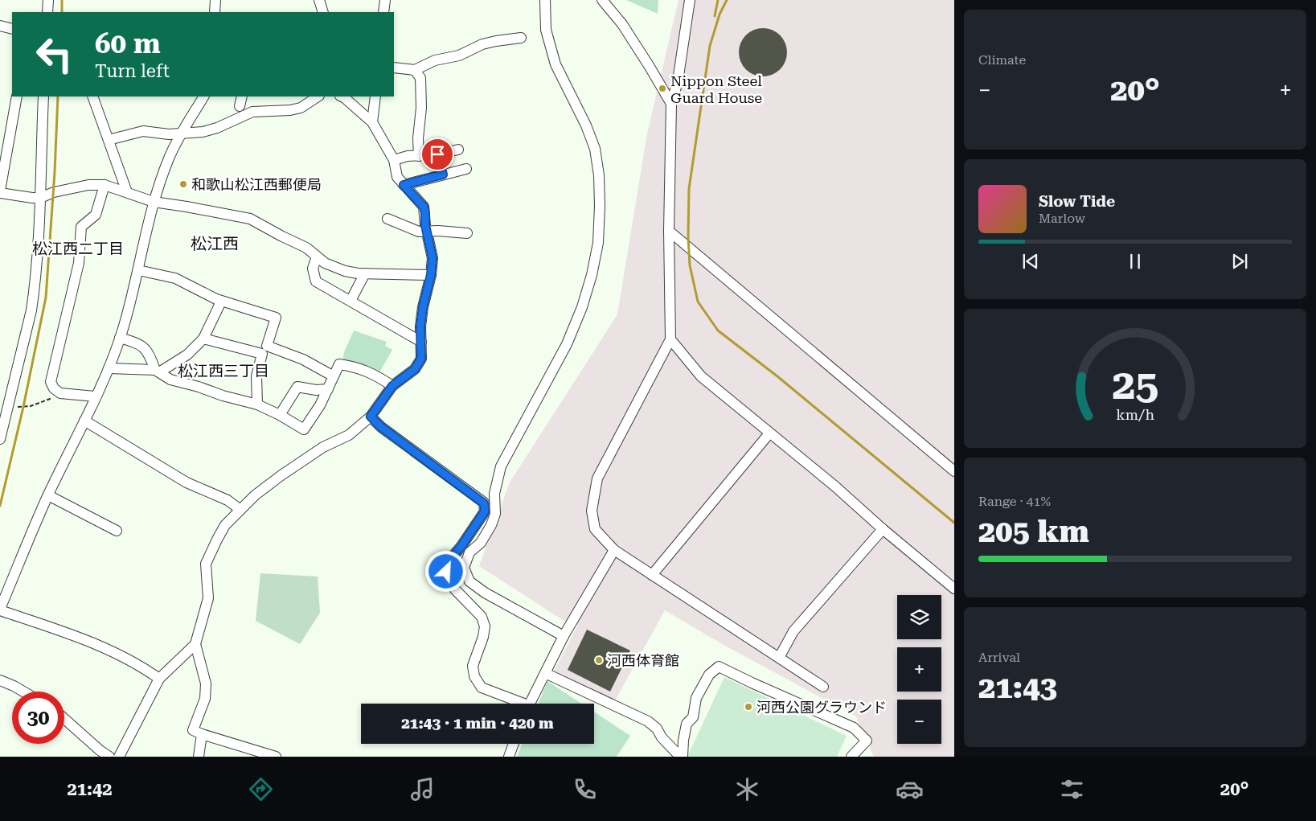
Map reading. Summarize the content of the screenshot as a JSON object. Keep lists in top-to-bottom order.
{
  "districts": ["松江西", "松江西二丁目", "松江西三丁目"],
  "places": [
    "Nippon Steel Guard House",
    "和歌山松江西郵便局",
    "河西体育館",
    "河西公園グラウンド"
  ],
  "page": {
    "tile": [
      "Climate",
      ["Range · 41%", "205 km"],
      ["Arrival", "21:43"]
    ],
    "turn": ["60 m", "Turn left"],
    "heat": ["−", "20°", "+"],
    "song": ["Slow Tide", "Marlow"],
    "map_buttons": ["+", "−"],
    "limit": "30",
    "trip": "21:43 · 1 min · 420 m",
    "tabs": ["21:42", "20°"],
    "gauge": ["25", "km/h"]
  }
}
